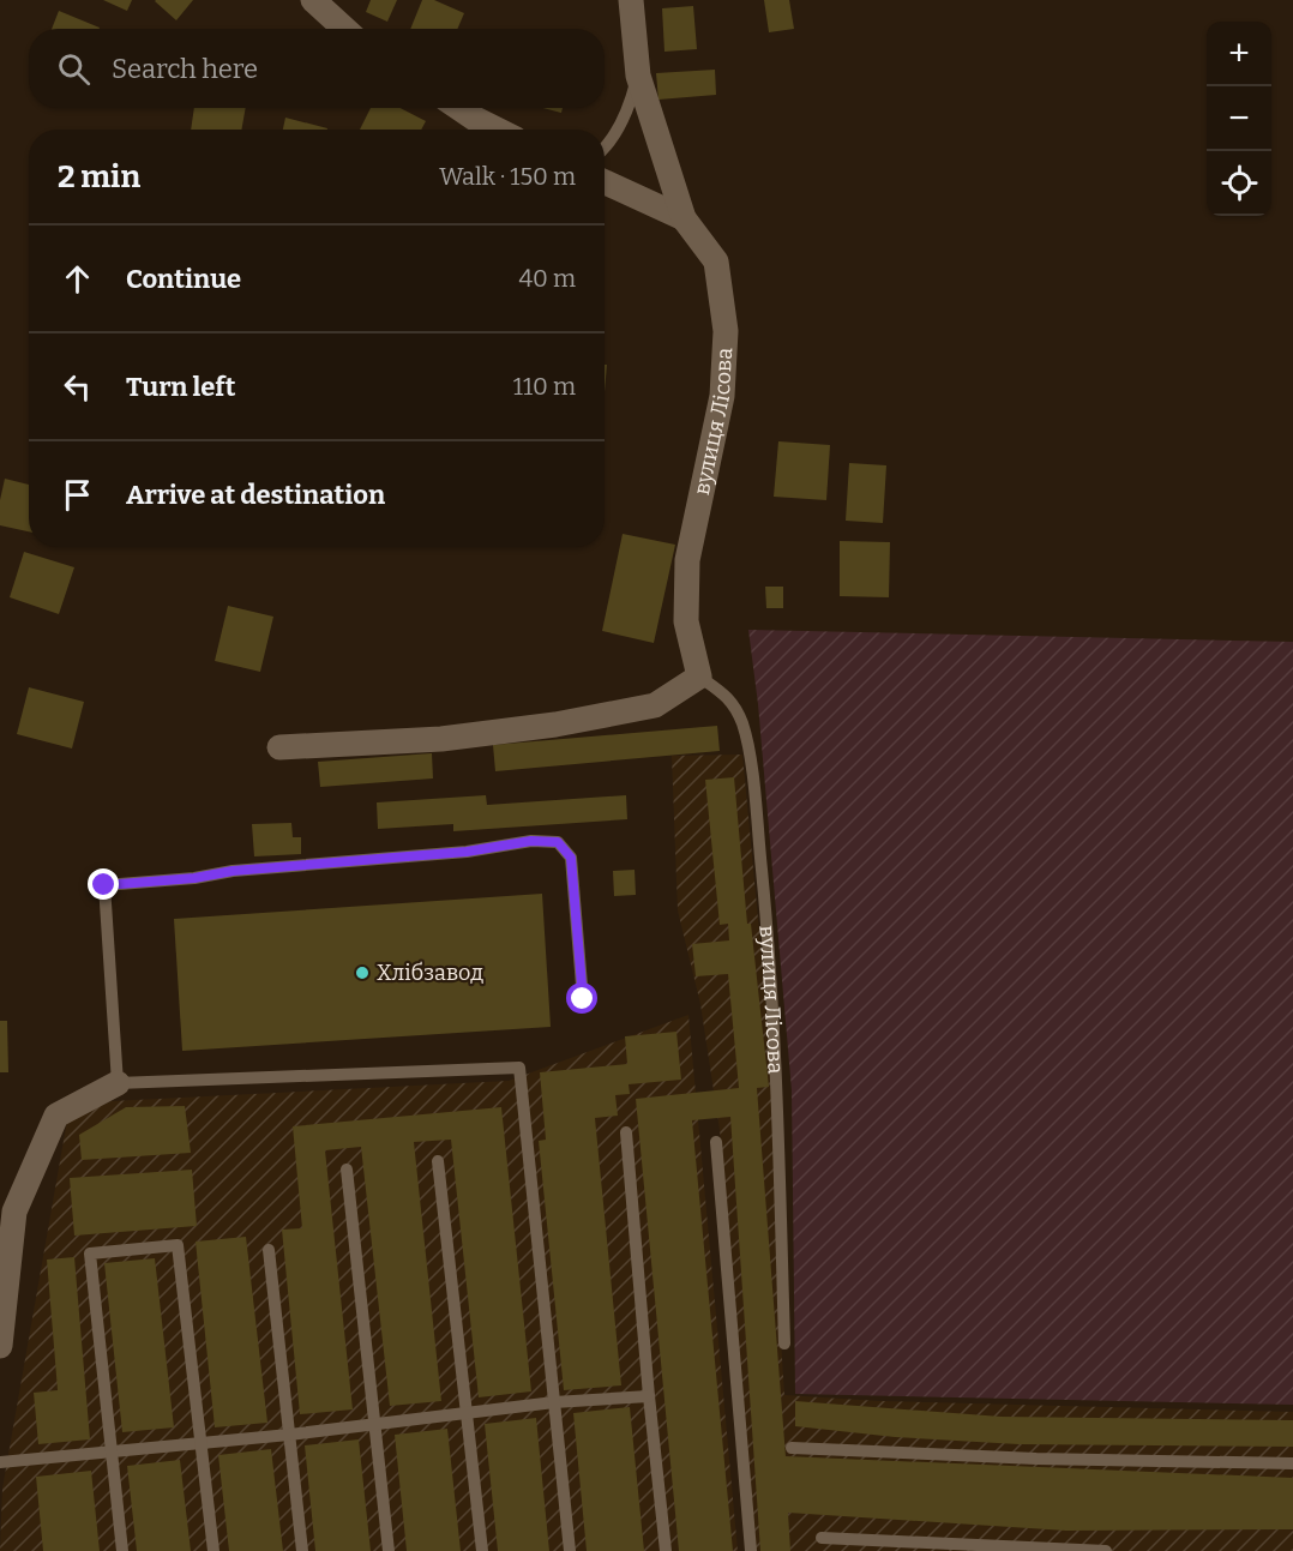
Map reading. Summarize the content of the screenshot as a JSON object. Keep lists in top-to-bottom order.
{
  "streets": {
    "street": ["вулиця Лісова"]
  },
  "places": ["Хлібзавод"],
  "page": {
    "map_buttons": ["+", "−"],
    "search": "Search here",
    "heading": ["2 min", "Walk · 150 m"],
    "list": [
      ["Continue", "40 m"],
      ["Turn left", "110 m"],
      "Arrive at destination"
    ]
  }
}
